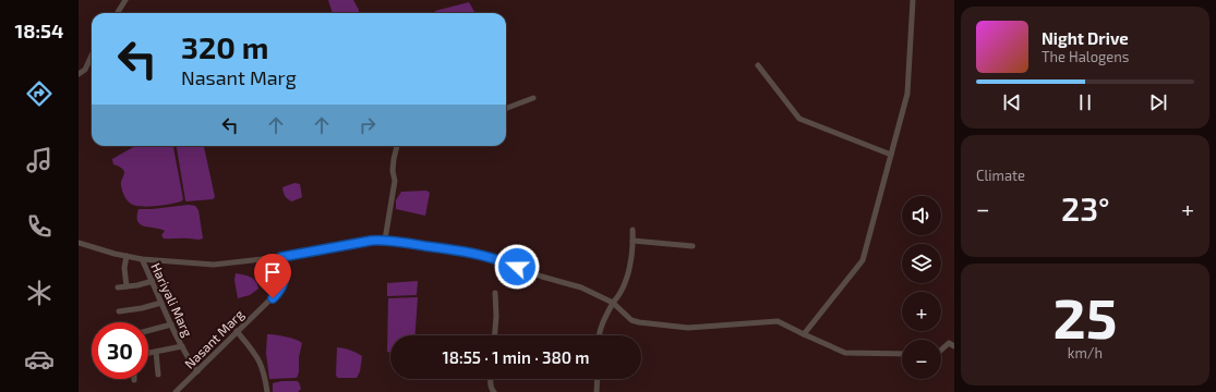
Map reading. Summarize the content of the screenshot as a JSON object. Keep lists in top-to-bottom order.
{
  "streets": {
    "street": ["Hariyali Marg", "Nasant Marg"]
  },
  "crossings": [
    ["Hariyali Marg", "Nasant Marg"]
  ],
  "page": {
    "tabs": "18:54",
    "turn": ["320 m", "Nasant Marg"],
    "song": ["Night Drive", "The Halogens"],
    "tile": [
      "Climate",
      ["25", "km/h"]
    ],
    "heat": ["−", "23°", "+"],
    "map_buttons": ["+", "−"],
    "limit": "30",
    "trip": "18:55 · 1 min · 380 m"
  }
}
